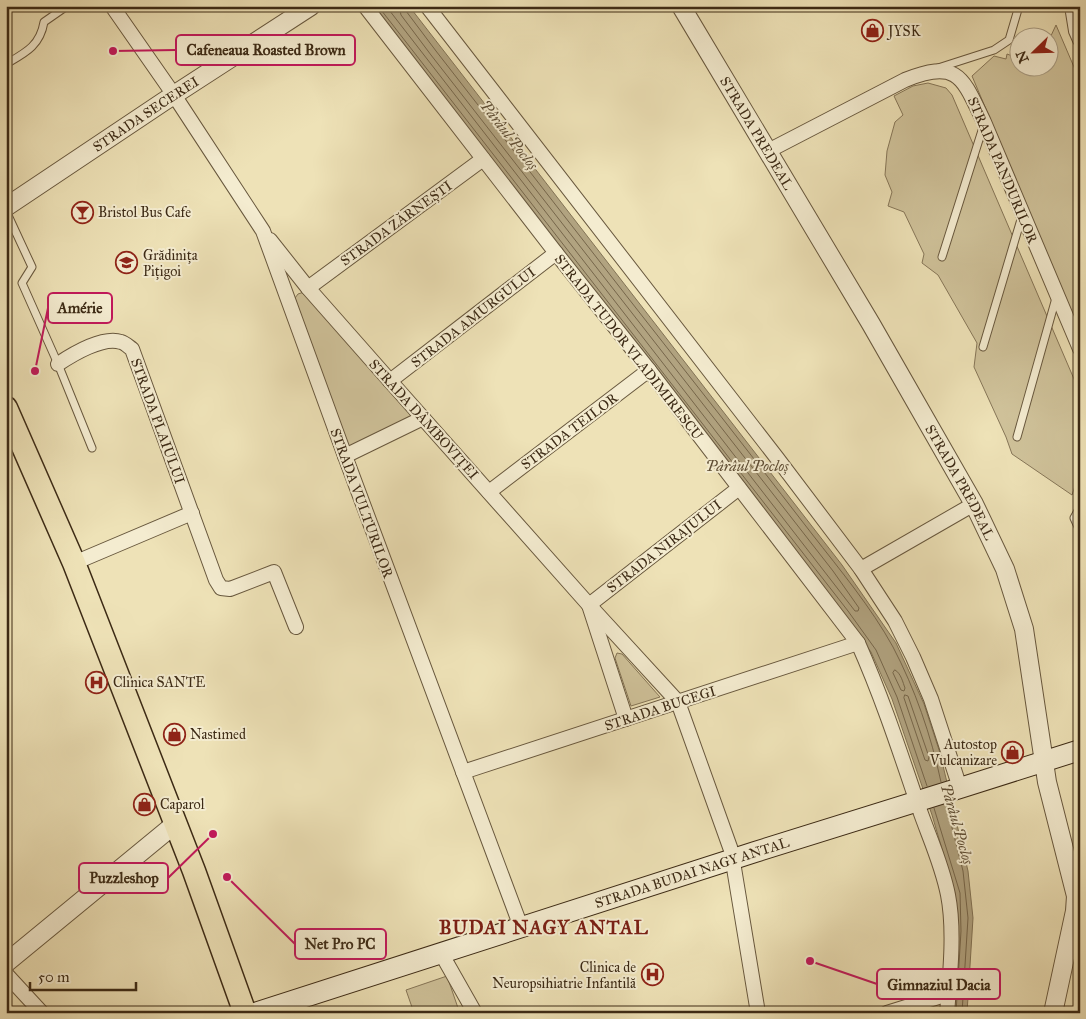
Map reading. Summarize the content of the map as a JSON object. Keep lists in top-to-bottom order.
{
  "streets": {
    "main road": ["STRADA BUDAI NAGY ANTAL"],
    "street": [
      "STRADA SECEREI",
      "STRADA PREDEAL",
      "STRADA PANDURILOR",
      "STRADA ZĂRNEȘTI",
      "STRADA AMURGULUI",
      "STRADA TUDOR VLADIMIRESCU",
      "STRADA DÂMBOVIȚEI",
      "STRADA PLAIULUI",
      "STRADA TEILOR",
      "STRADA VULTURILOR",
      "STRADA NIRAJULUI",
      "STRADA BUCEGI"
    ]
  },
  "crossings": [
    ["STRADA SECEREI", "STRADA VULTURILOR"],
    ["STRADA PREDEAL", "STRADA PANDURILOR"],
    ["STRADA PREDEAL", "STRADA BUDAI NAGY ANTAL"],
    ["STRADA ZĂRNEȘTI", "STRADA TUDOR VLADIMIRESCU"],
    ["STRADA ZĂRNEȘTI", "STRADA DÂMBOVIȚEI"],
    ["STRADA AMURGULUI", "STRADA TUDOR VLADIMIRESCU"],
    ["STRADA AMURGULUI", "STRADA DÂMBOVIȚEI"],
    ["STRADA TUDOR VLADIMIRESCU", "STRADA TEILOR"],
    ["STRADA TUDOR VLADIMIRESCU", "STRADA NIRAJULUI"],
    ["STRADA TUDOR VLADIMIRESCU", "STRADA BUCEGI"],
    ["STRADA TUDOR VLADIMIRESCU", "STRADA BUDAI NAGY ANTAL"],
    ["STRADA DÂMBOVIȚEI", "STRADA TEILOR"],
    ["STRADA DÂMBOVIȚEI", "STRADA VULTURILOR"],
    ["STRADA DÂMBOVIȚEI", "STRADA NIRAJULUI"],
    ["STRADA DÂMBOVIȚEI", "STRADA BUCEGI"],
    ["STRADA DÂMBOVIȚEI", "STRADA BUDAI NAGY ANTAL"],
    ["STRADA VULTURILOR", "STRADA BUCEGI"],
    ["STRADA VULTURILOR", "STRADA BUDAI NAGY ANTAL"]
  ],
  "districts": ["BUDAI NAGY ANTAL"],
  "water": ["Pârâul Pocloș"],
  "places": {
    "shop": [
      "JYSK",
      "Nastimed",
      "Autostop Vulcanizare",
      "Caparol"
    ],
    "other": [
      "Cafeneaua Roasted Brown",
      "Amérie",
      "Puzzleshop",
      "Net Pro PC",
      "Gimnaziul Dacia"
    ],
    "bar": ["Bristol Bus Cafe"],
    "school or university": ["Grădinița Pițigoi"],
    "hospital": ["Clinica SANTE", "Clinica de Neuropsihiatrie Infantilă"]
  },
  "scale_bar": "50 m",
  "north": "bottom left"
}
